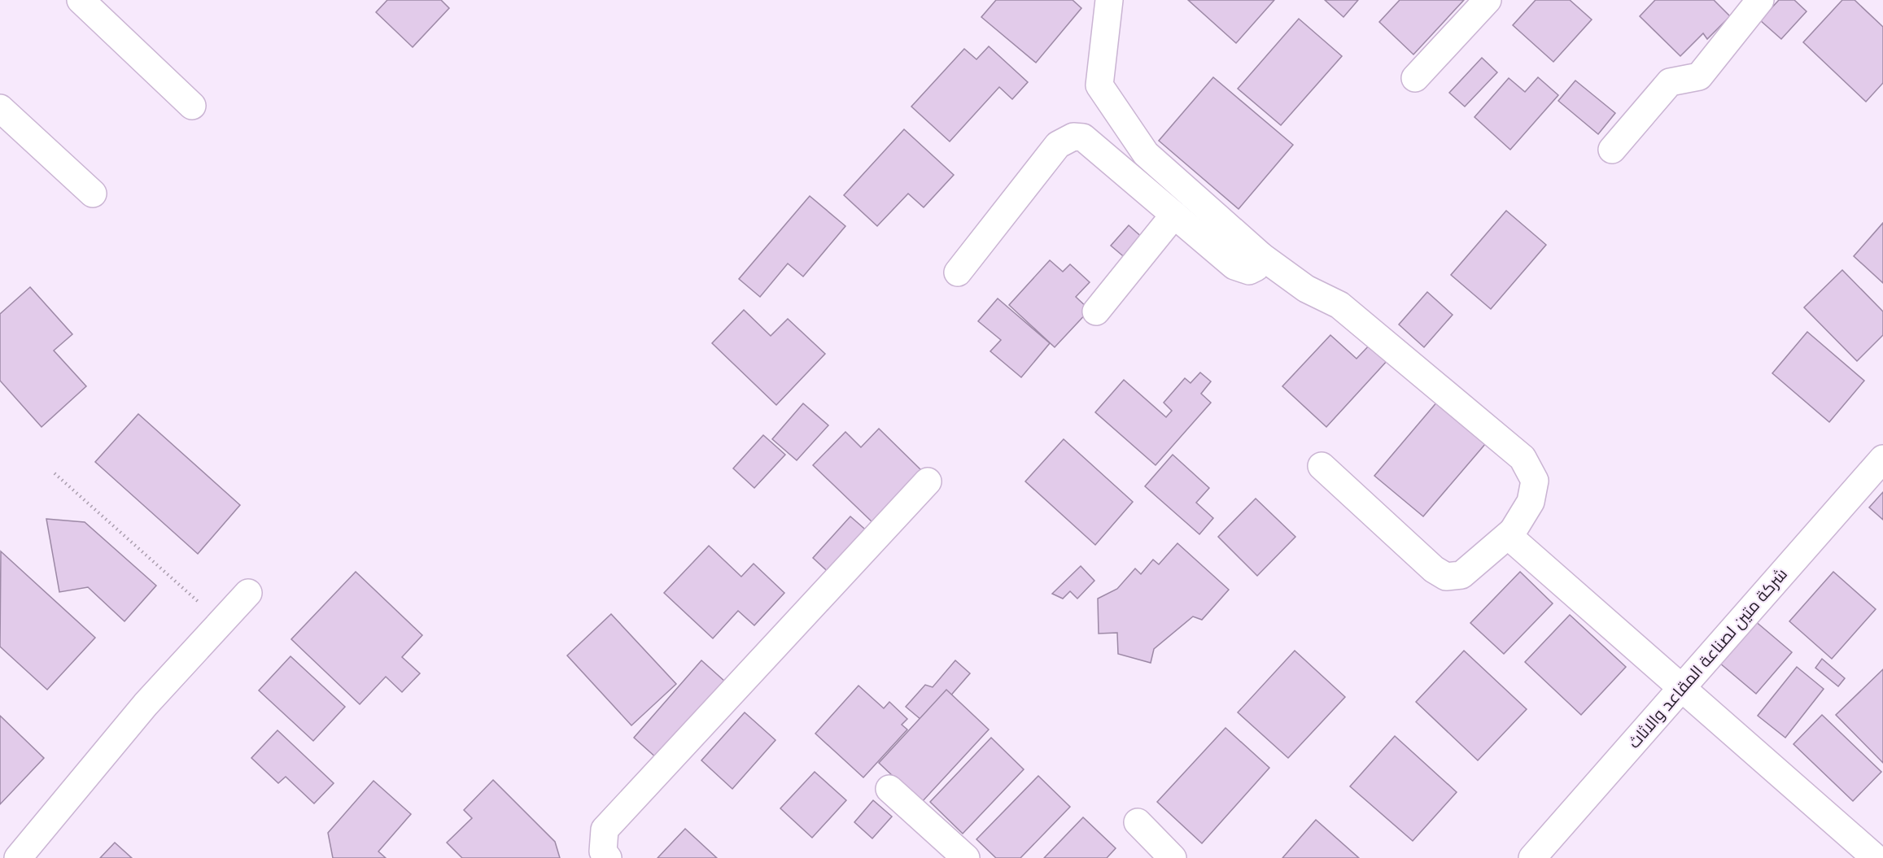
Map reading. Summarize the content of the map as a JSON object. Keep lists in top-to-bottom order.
{
  "streets": {
    "street": ["شركة متين لصناعة المقاعد والاثاث"]
  }
}
